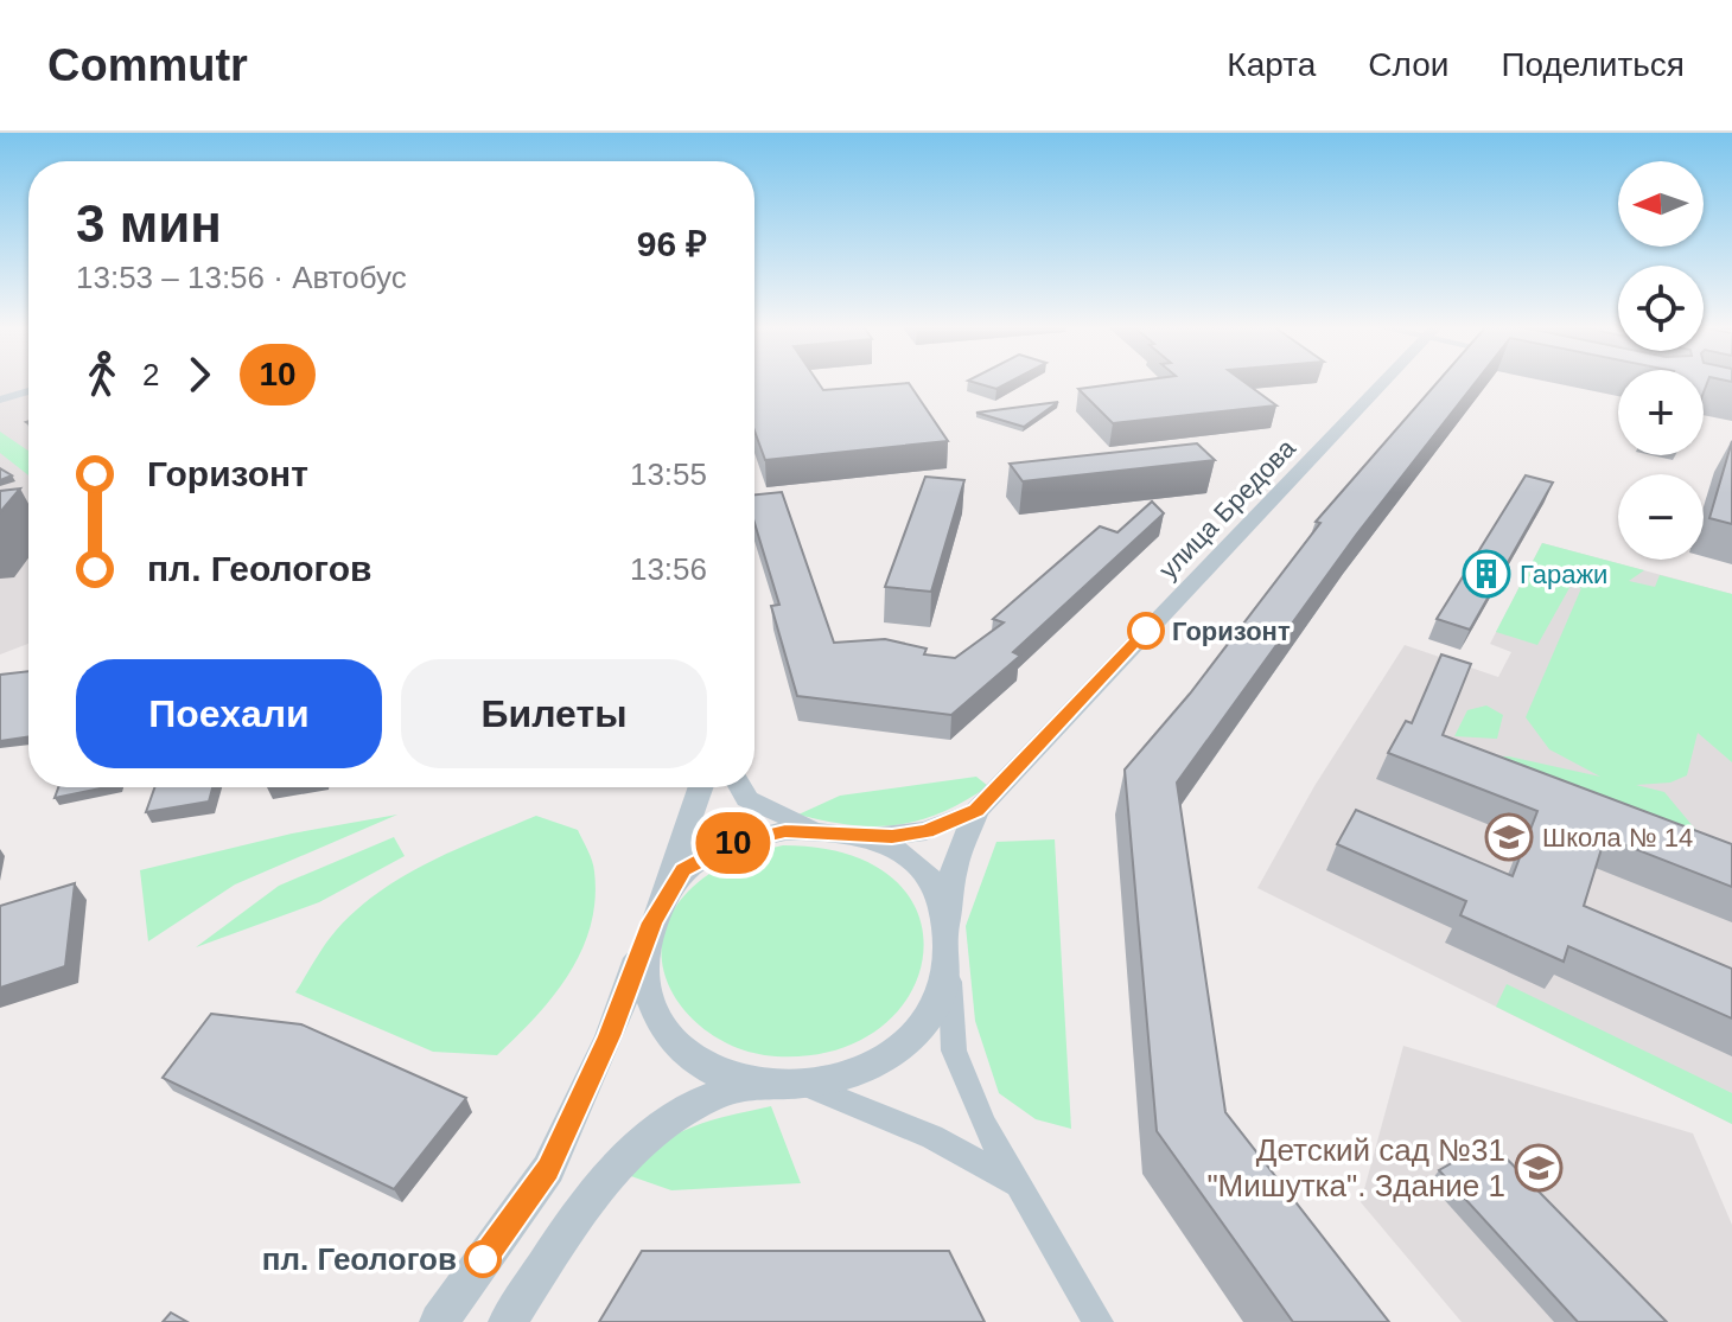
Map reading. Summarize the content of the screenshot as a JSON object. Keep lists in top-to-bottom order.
{
  "streets": {
    "street": ["улица Бредова"]
  },
  "places": {
    "building": ["Гаражи"],
    "other": ["Горизонт", "пл. Геологов"],
    "school or university": ["Школа № 14", "Детский сад №31 \"Мишутка\". Здание 1"]
  },
  "lines": ["bus line 10"],
  "north": "left",
  "page": {
    "header": "Commutr",
    "nav": ["Карта", "Слои", "Поделиться"],
    "on_map": "10",
    "map_buttons": ["+", "−"],
    "heading": ["3 мин", "13:53 – 13:56 · Автобус", "96 ₽"],
    "legs": ["2", "10"],
    "list": [
      {
        "name": "Горизонт",
        "value": "13:55"
      },
      {
        "name": "пл. Геологов",
        "value": "13:56"
      }
    ],
    "buttons": ["Поехали", "Билеты"]
  }
}
